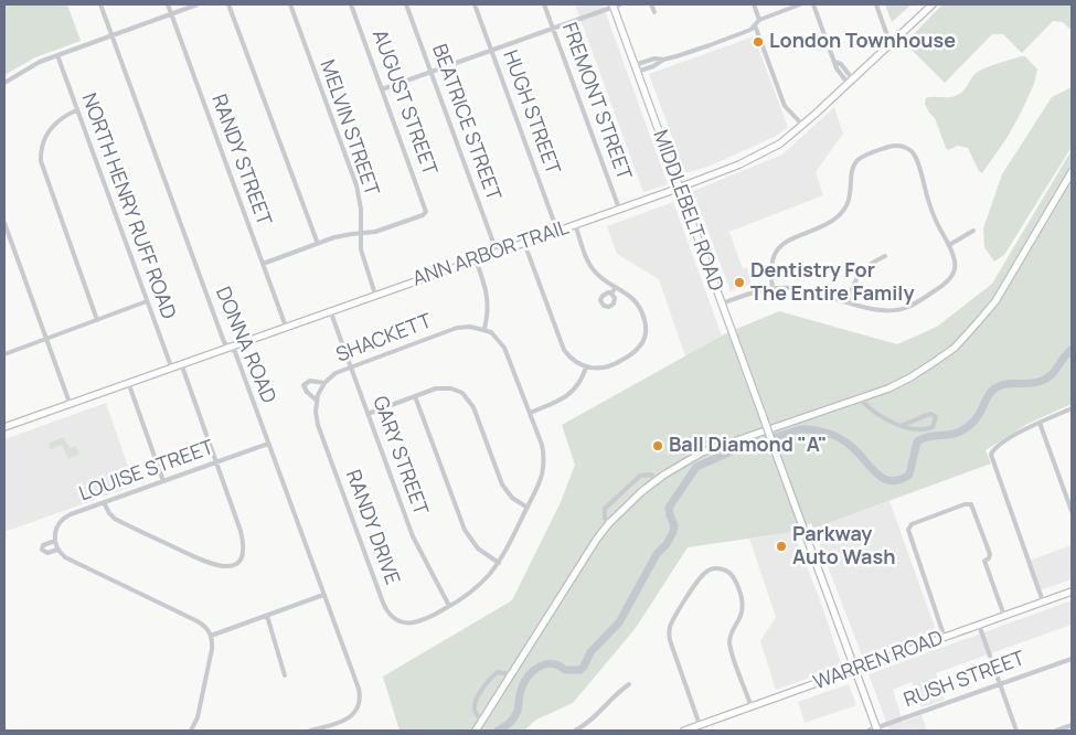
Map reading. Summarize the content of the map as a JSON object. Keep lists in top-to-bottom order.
{
  "streets": {
    "street": [
      "FREMONT STREET",
      "AUGUST STREET",
      "HUGH STREET",
      "BEATRICE STREET",
      "MELVIN STREET",
      "RANDY STREET",
      "NORTH HENRY RUFF ROAD",
      "MIDDLEBELT ROAD",
      "ANN ARBOR TRAIL",
      "SHACKETT",
      "DONNA ROAD",
      "GARY STREET",
      "LOUISE STREET",
      "RANDY DRIVE",
      "WARREN ROAD",
      "RUSH STREET"
    ]
  },
  "crossings": [
    ["FREMONT STREET", "ANN ARBOR TRAIL"],
    ["AUGUST STREET", "MELVIN STREET"],
    ["HUGH STREET", "ANN ARBOR TRAIL"],
    ["BEATRICE STREET", "ANN ARBOR TRAIL"],
    ["MELVIN STREET", "ANN ARBOR TRAIL"],
    ["RANDY STREET", "ANN ARBOR TRAIL"],
    ["NORTH HENRY RUFF ROAD", "ANN ARBOR TRAIL"],
    ["MIDDLEBELT ROAD", "ANN ARBOR TRAIL"],
    ["MIDDLEBELT ROAD", "WARREN ROAD"],
    ["ANN ARBOR TRAIL", "DONNA ROAD"],
    ["ANN ARBOR TRAIL", "GARY STREET"],
    ["SHACKETT", "GARY STREET"],
    ["SHACKETT", "RANDY DRIVE"],
    ["DONNA ROAD", "LOUISE STREET"],
    ["GARY STREET", "RANDY DRIVE"]
  ],
  "places": [
    "London Townhouse",
    "Dentistry For The Entire Family",
    "Ball Diamond \"A\"",
    "Parkway Auto Wash"
  ]
}
